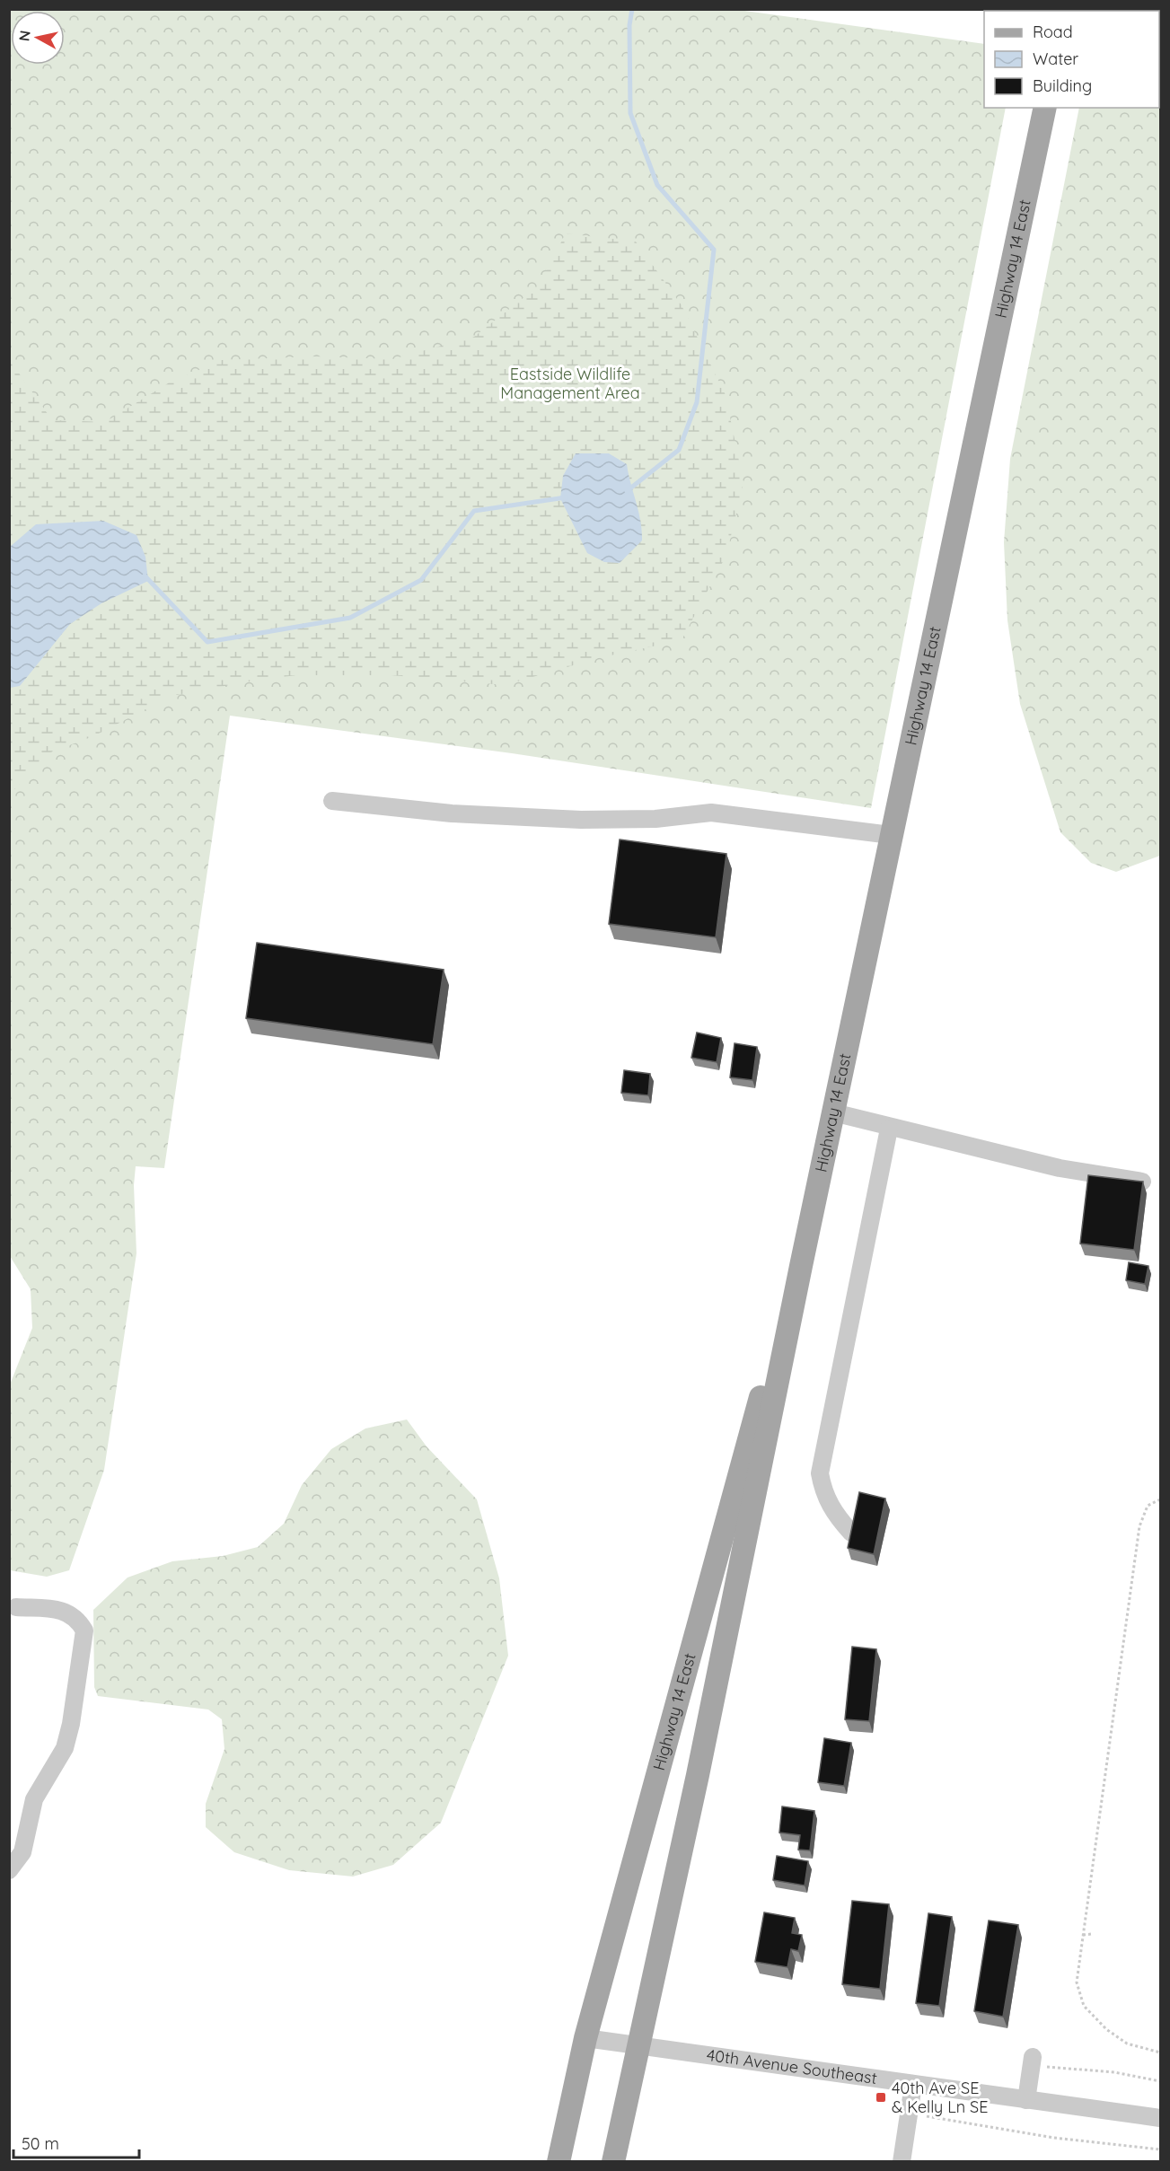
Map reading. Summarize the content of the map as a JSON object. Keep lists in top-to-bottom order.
{
  "streets": {
    "main road": ["Highway 14 East"],
    "street": ["40th Avenue Southeast"]
  },
  "crossings": [
    ["Highway 14 East", "40th Avenue Southeast"]
  ],
  "parks": ["Eastside Wildlife Management Area"],
  "places": {
    "transit": ["40th Ave SE & Kelly Ln SE"]
  },
  "legend": ["Road", "Water", "Building"],
  "scale_bar": "50 m",
  "north": "left"
}
